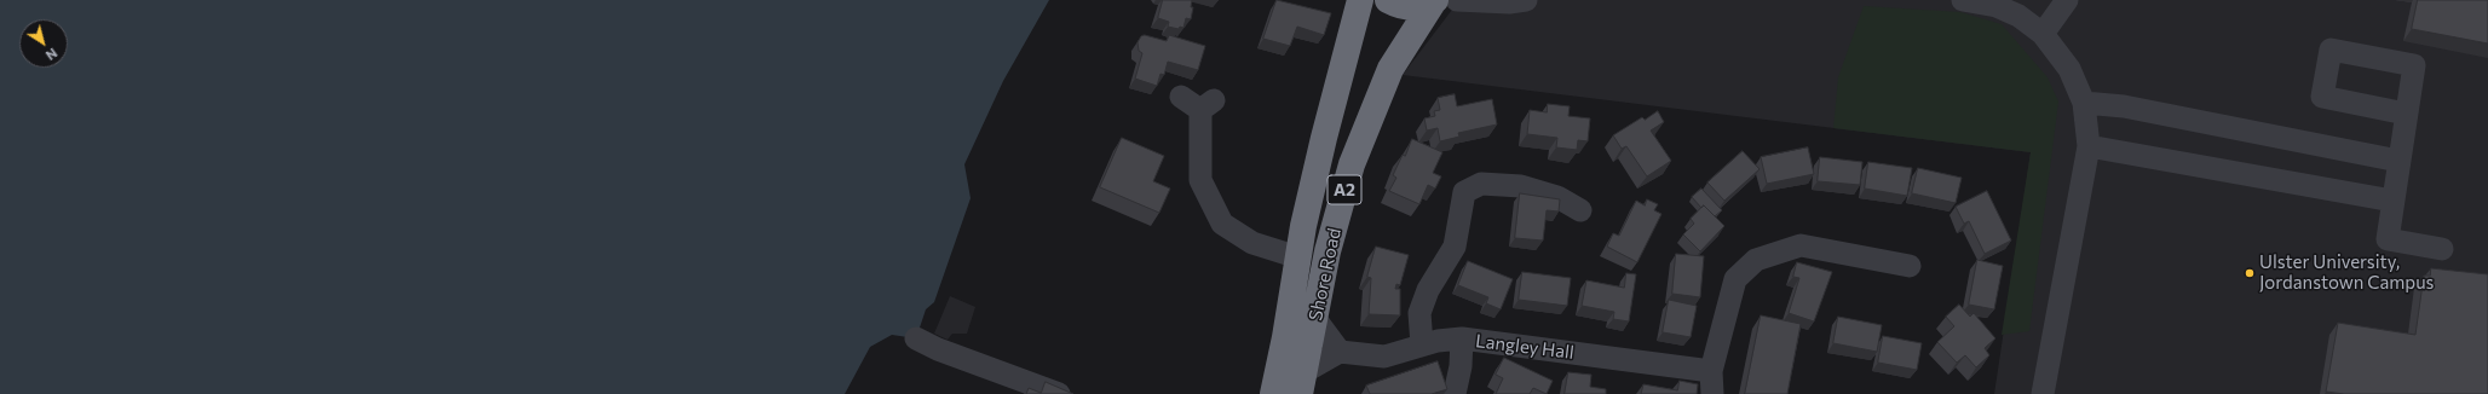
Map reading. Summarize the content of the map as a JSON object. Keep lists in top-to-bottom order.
{
  "streets": {
    "highway": ["A2", "Shore Road"],
    "street": ["Langley Hall"]
  },
  "places": ["Ulster University, Jordanstown Campus"],
  "north": "bottom right"
}
